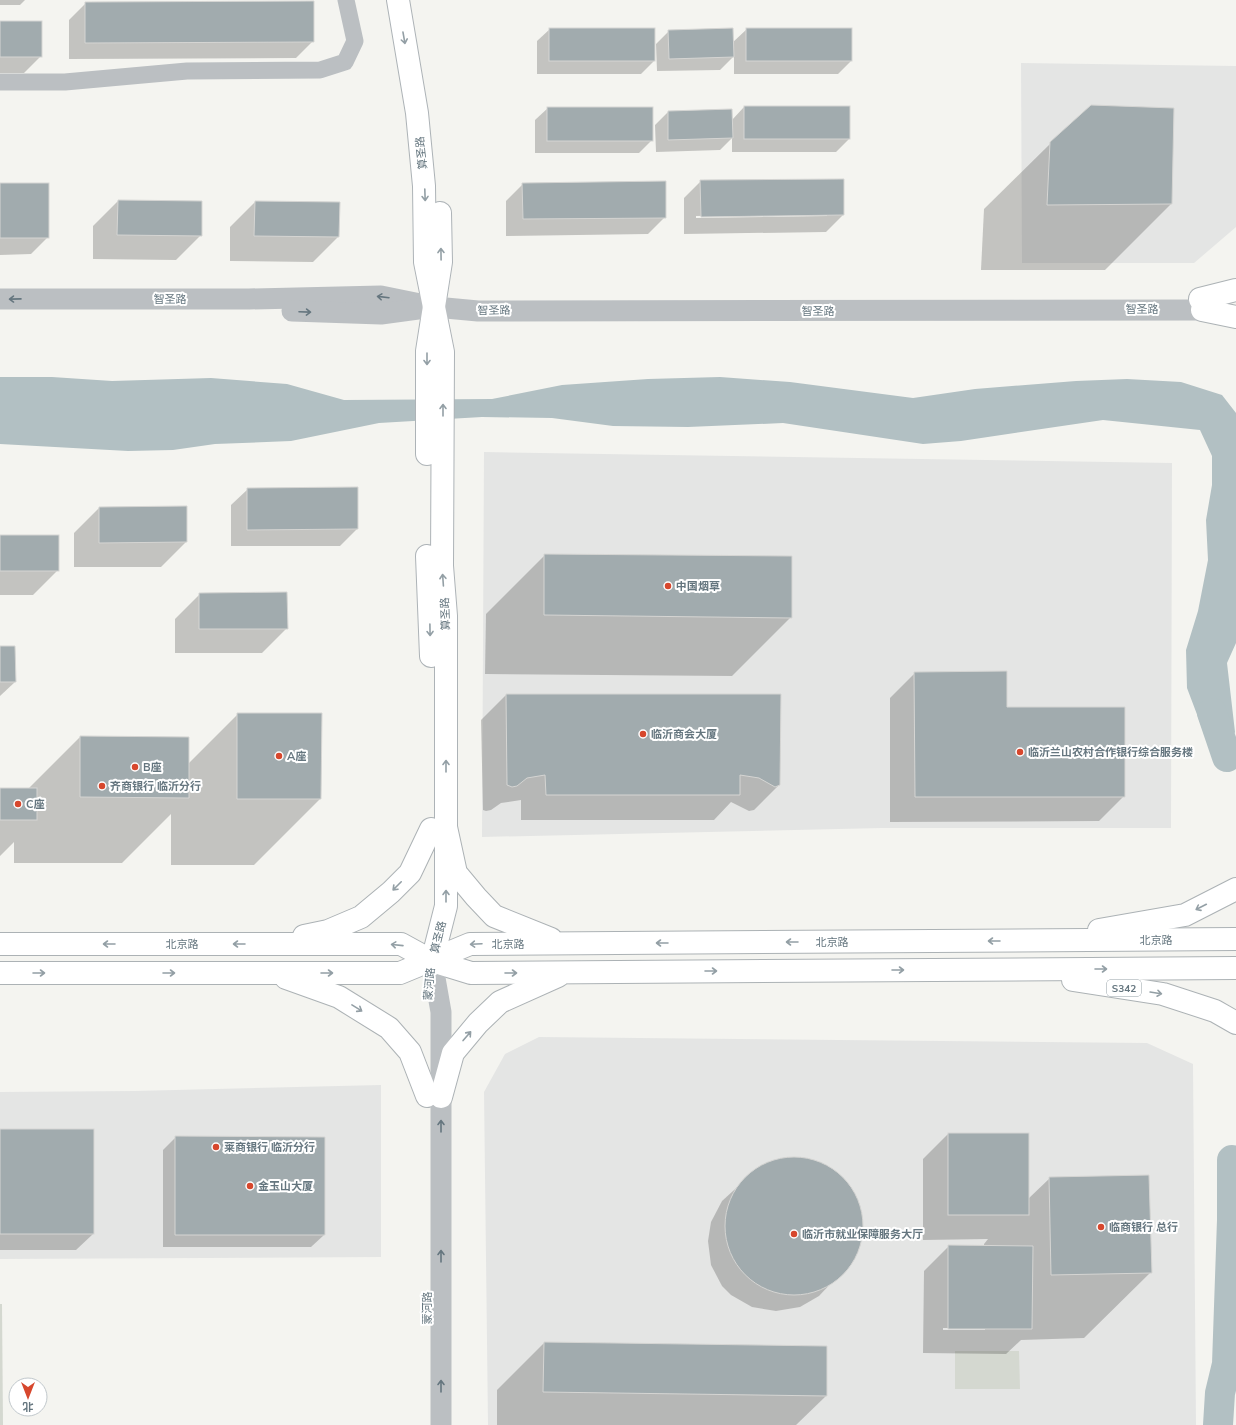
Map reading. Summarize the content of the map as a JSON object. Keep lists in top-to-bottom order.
{
  "streets": {
    "main road": ["算圣路", "北京路", "S342"],
    "street": ["智圣路", "蒙河路"]
  },
  "crossings": [
    ["算圣路", "智圣路"],
    ["算圣路", "北京路"],
    ["算圣路", "蒙河路"],
    ["北京路", "蒙河路"],
    ["北京路", "S342"]
  ],
  "places": [
    "中国烟草",
    "临沂商会大厦",
    "临沂兰山农村合作银行综合服务楼",
    "A座",
    "B座",
    "齐商银行 临沂分行",
    "C座",
    "莱商银行 临沂分行",
    "金玉山大厦",
    "临商银行 总行",
    "临沂市就业保障服务大厅"
  ],
  "north": "bottom"
}
